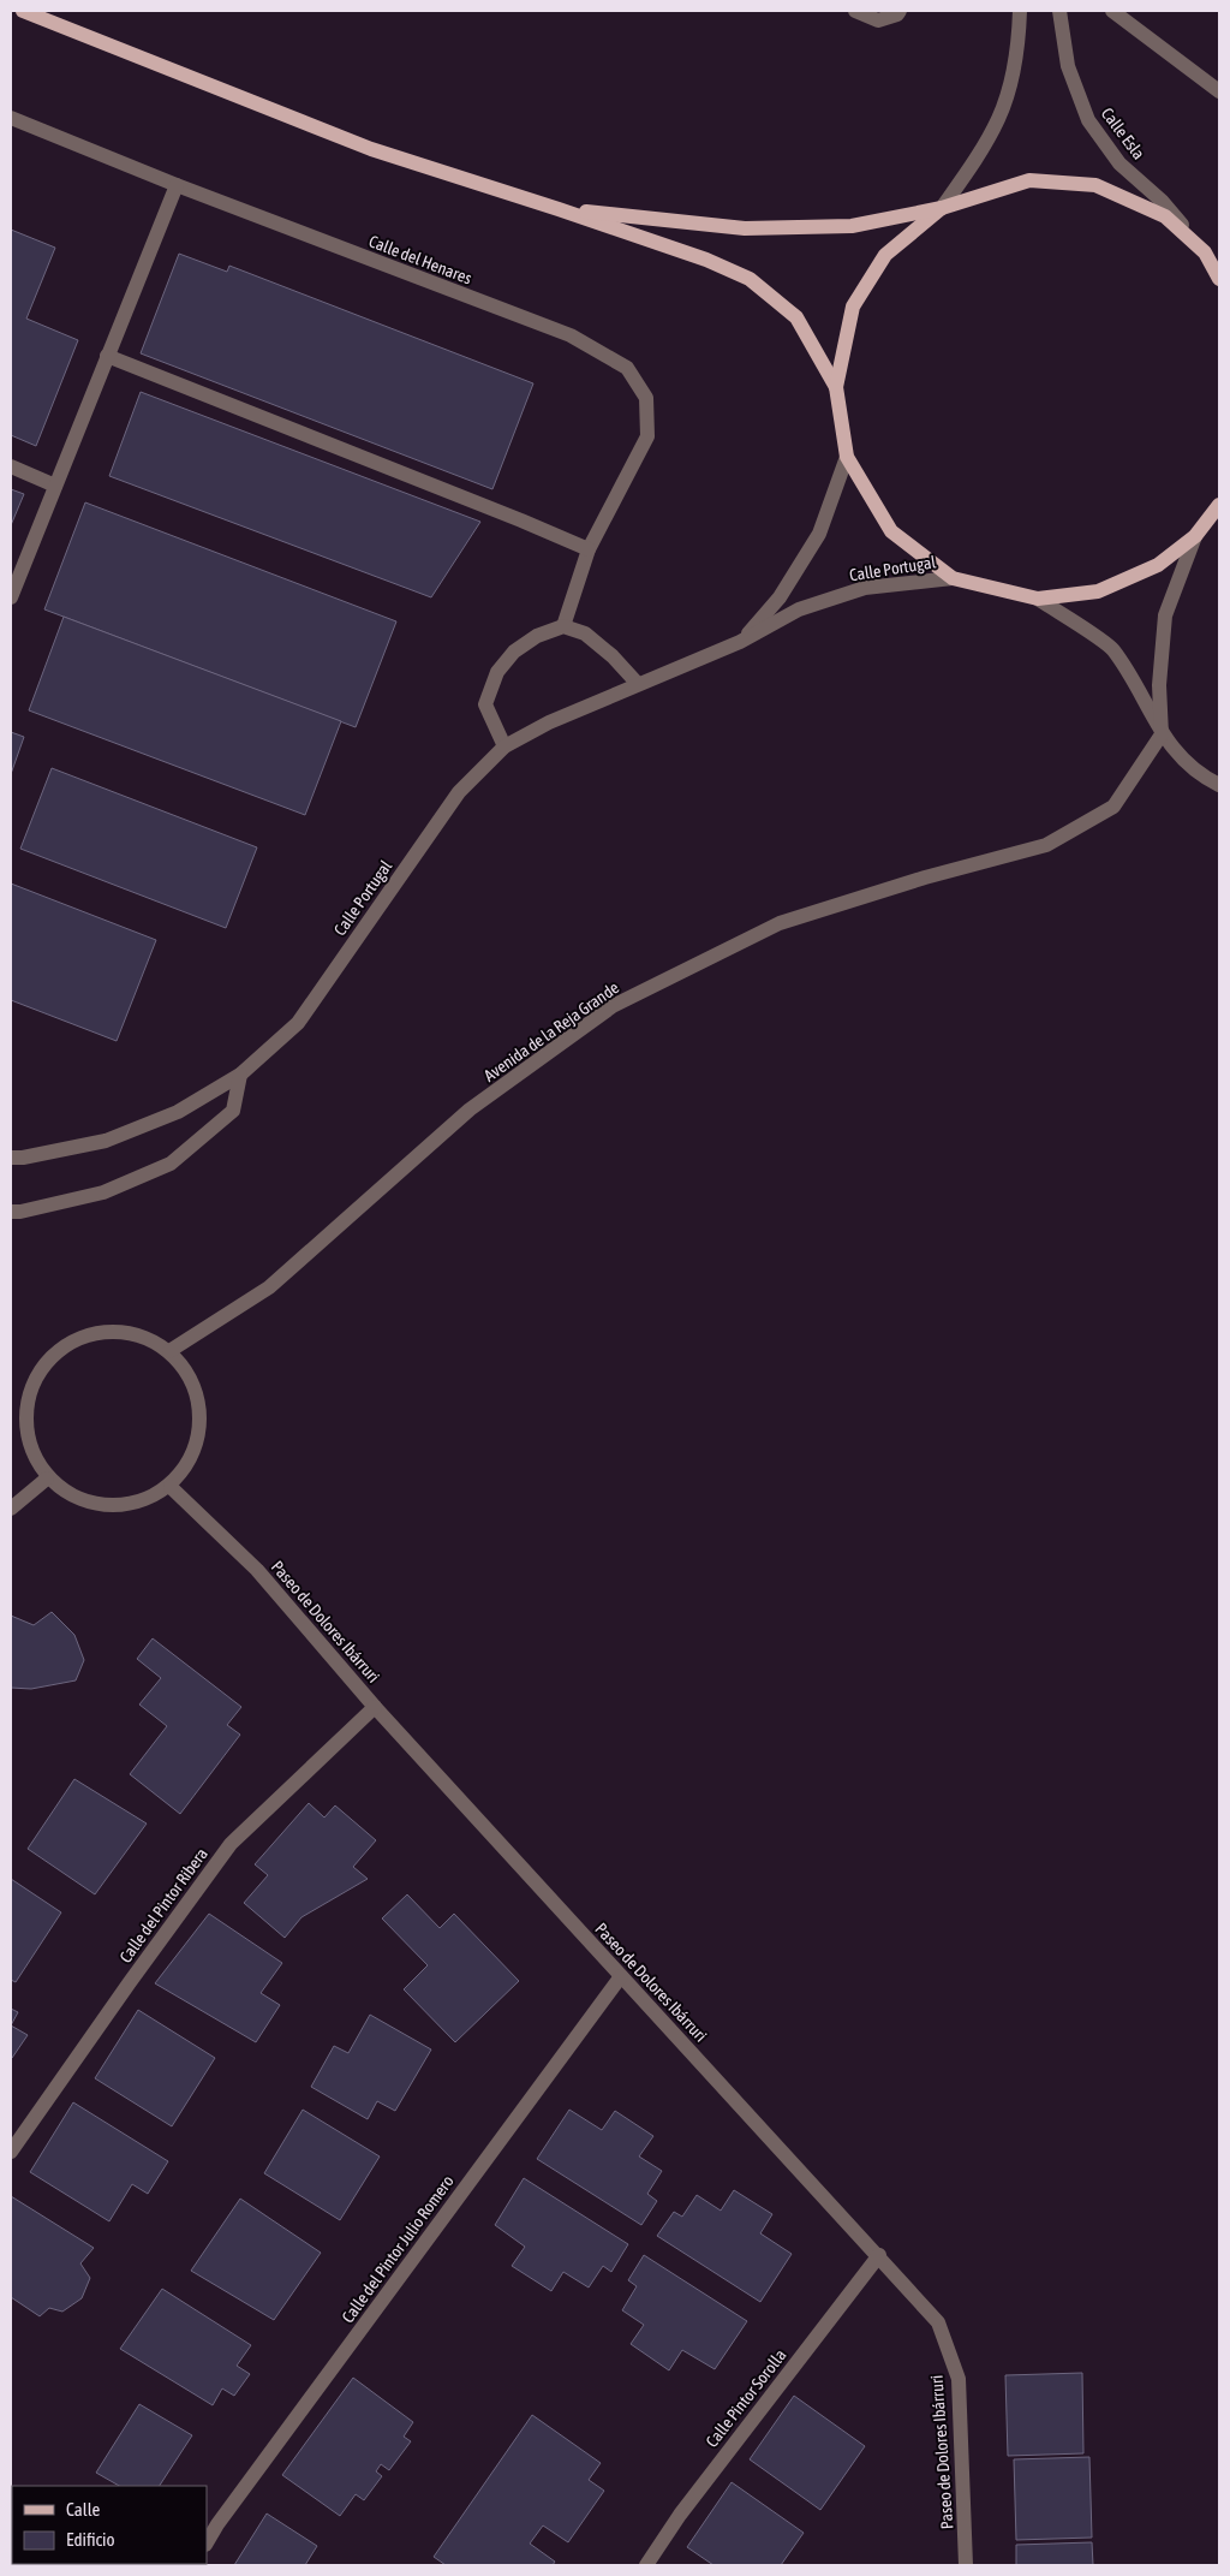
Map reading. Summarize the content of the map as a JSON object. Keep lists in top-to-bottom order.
{
  "streets": {
    "street": [
      "Calle Esla",
      "Calle del Henares",
      "Calle Portugal",
      "Avenida de la Reja Grande",
      "Paseo de Dolores Ibárruri",
      "Calle del Pintor Ribera",
      "Calle del Pintor Julio Romero",
      "Calle Pintor Sorolla"
    ]
  },
  "crossings": [
    ["Avenida de la Reja Grande", "Paseo de Dolores Ibárruri"],
    ["Paseo de Dolores Ibárruri", "Calle del Pintor Ribera"],
    ["Paseo de Dolores Ibárruri", "Calle del Pintor Julio Romero"],
    ["Paseo de Dolores Ibárruri", "Calle Pintor Sorolla"]
  ],
  "legend": ["Calle", "Edificio"]
}
